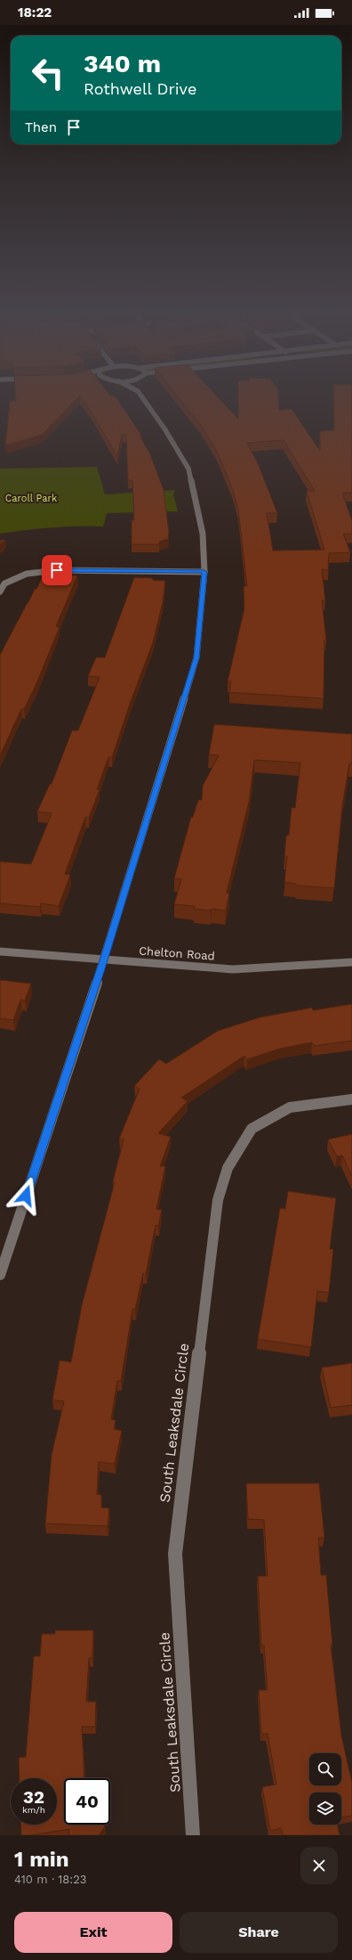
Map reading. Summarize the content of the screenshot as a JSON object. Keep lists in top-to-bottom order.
{
  "streets": {
    "street": ["Chelton Road", "South Leaksdale Circle"]
  },
  "parks": ["Caroll Park"],
  "page": {
    "status": "18:22",
    "turn": ["340 m", "Rothwell Drive"],
    "then": "Then",
    "speed": "32 km/h",
    "limit": "40",
    "heading": ["1 min", "410 m · 18:23"],
    "buttons": ["Exit", "Share"]
  }
}
